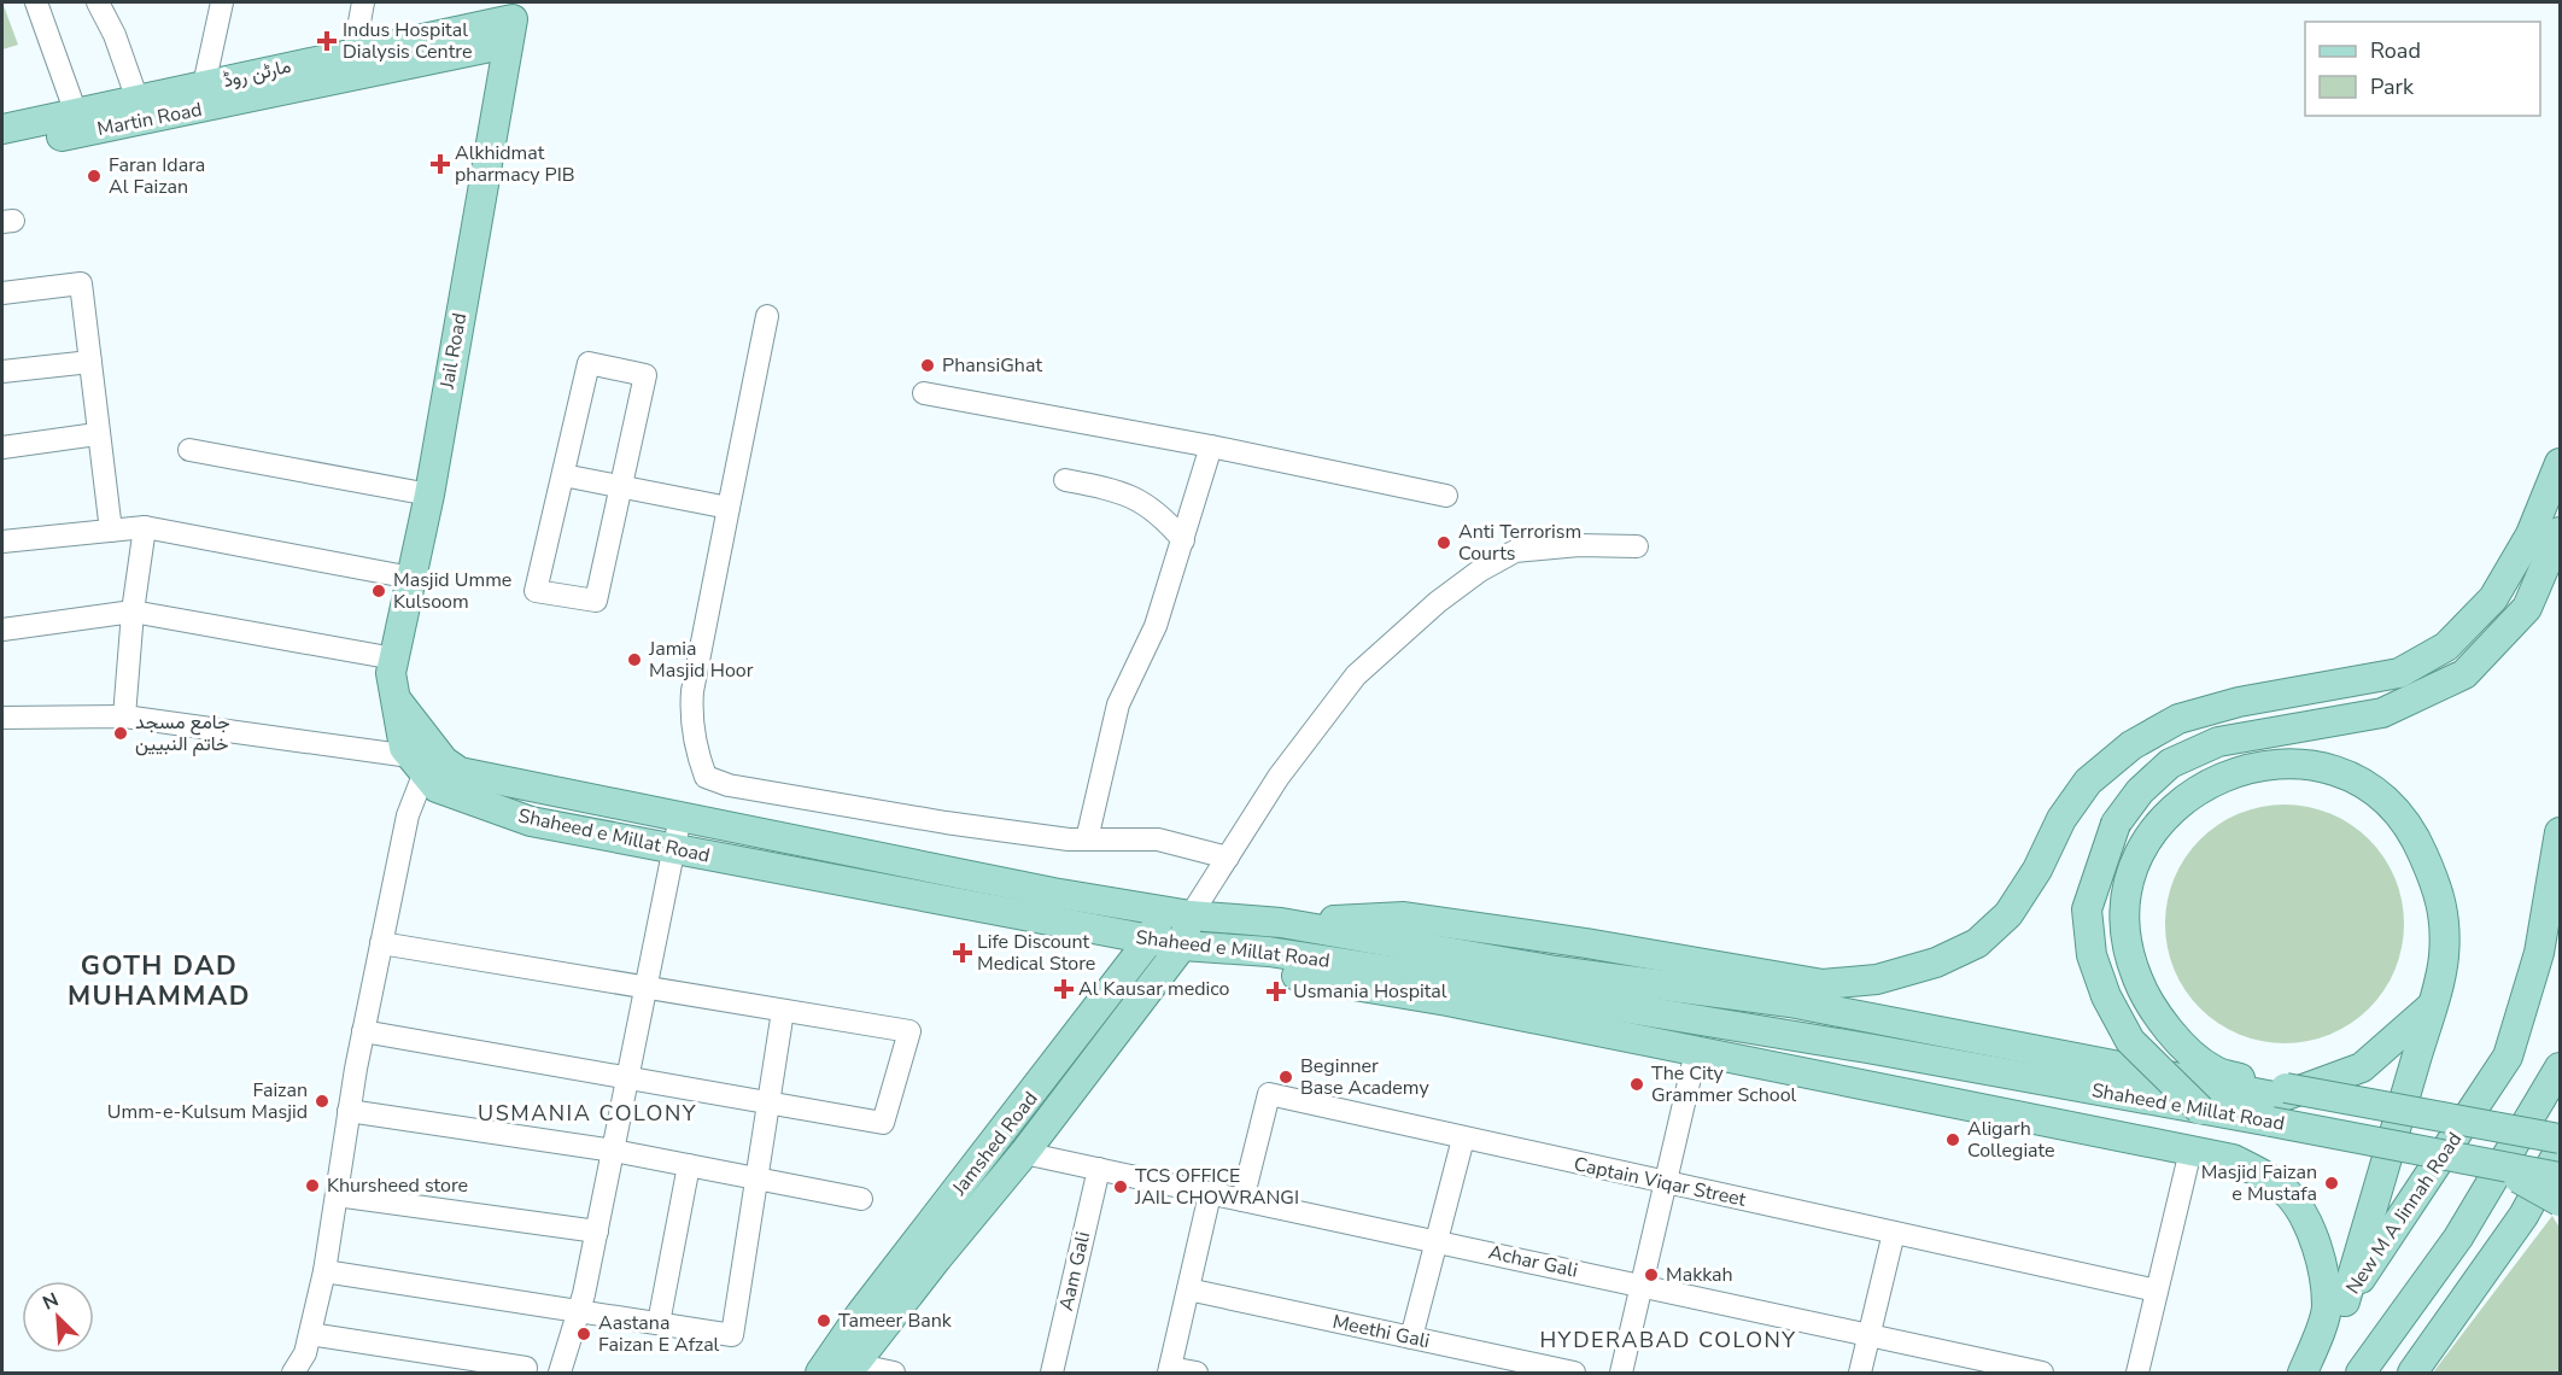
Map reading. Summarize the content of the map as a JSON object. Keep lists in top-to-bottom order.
{
  "streets": {
    "main road": [
      "مارٹن روڈ",
      "Martin Road",
      "Jail Road",
      "Shaheed e Millat Road",
      "Jamshed Road",
      "New M A Jinnah Road"
    ],
    "street": [
      "Captain Viqar Street",
      "Achar Gali",
      "Aam Gali",
      "Meethi Gali"
    ]
  },
  "crossings": [
    ["مارٹن روڈ", "Martin Road"],
    ["Martin Road", "Jail Road"],
    ["Jail Road", "Shaheed e Millat Road"],
    ["Shaheed e Millat Road", "Jamshed Road"],
    ["Shaheed e Millat Road", "New M A Jinnah Road"],
    ["Jamshed Road", "Achar Gali"],
    ["Captain Viqar Street", "Achar Gali"],
    ["Achar Gali", "Aam Gali"]
  ],
  "districts": ["GOTH DAD MUHAMMAD", "USMANIA COLONY", "HYDERABAD COLONY"],
  "places": {
    "health": [
      "Indus Hospital Dialysis Centre",
      "Alkhidmat pharmacy PIB",
      "Life Discount Medical Store",
      "Al Kausar medico",
      "Usmania Hospital"
    ],
    "other": [
      "Faran Idara Al Faizan",
      "PhansiGhat",
      "Anti Terrorism Courts",
      "Masjid Umme Kulsoom",
      "Jamia Masjid Hoor",
      "جامع مسجد خاتم النبیین",
      "Beginner Base Academy",
      "The City Grammer School",
      "Faizan Umm-e-Kulsum Masjid",
      "Aligarh Collegiate",
      "Masjid Faizan e Mustafa",
      "Khursheed store",
      "TCS OFFICE JAIL CHOWRANGI",
      "Makkah",
      "Tameer Bank",
      "Aastana Faizan E Afzal"
    ]
  },
  "legend": ["Road", "Park"],
  "north": "top left"
}
